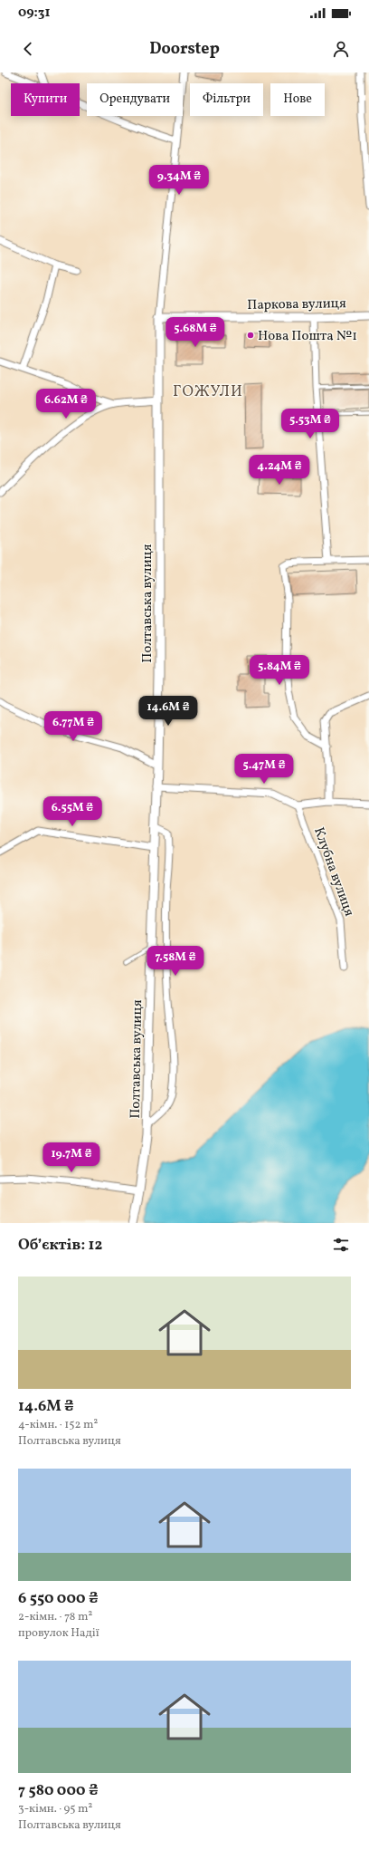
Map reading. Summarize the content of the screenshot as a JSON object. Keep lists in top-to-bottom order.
{
  "streets": {
    "street": ["Паркова вулиця", "Полтавська вулиця", "Клубна вулиця"]
  },
  "crossings": [
    ["Паркова вулиця", "Полтавська вулиця"]
  ],
  "districts": ["ГОЖУЛИ"],
  "places": ["Нова Пошта №1"],
  "page": {
    "status": "09:31",
    "header": "Doorstep",
    "chip": [
      "Купити",
      "Орендувати",
      "Фільтри",
      "Нове"
    ],
    "price": [
      "9.34M ₴",
      "5.68M ₴",
      "6.62M ₴",
      "5.53M ₴",
      "4.24M ₴",
      "5.84M ₴",
      "14.6M ₴",
      "6.77M ₴",
      "5.47M ₴",
      "6.55M ₴",
      "7.58M ₴",
      "19.7M ₴"
    ],
    "heading": "Об’єктів: 12",
    "list": [
      {
        "name": "14.6M ₴",
        "note": "4-кімн. · 152 m² · Полтавська вулиця"
      },
      {
        "name": "6 550 000 ₴",
        "note": "2-кімн. · 78 m² · провулок Надії"
      },
      {
        "name": "7 580 000 ₴",
        "note": "3-кімн. · 95 m² · Полтавська вулиця"
      }
    ]
  }
}
